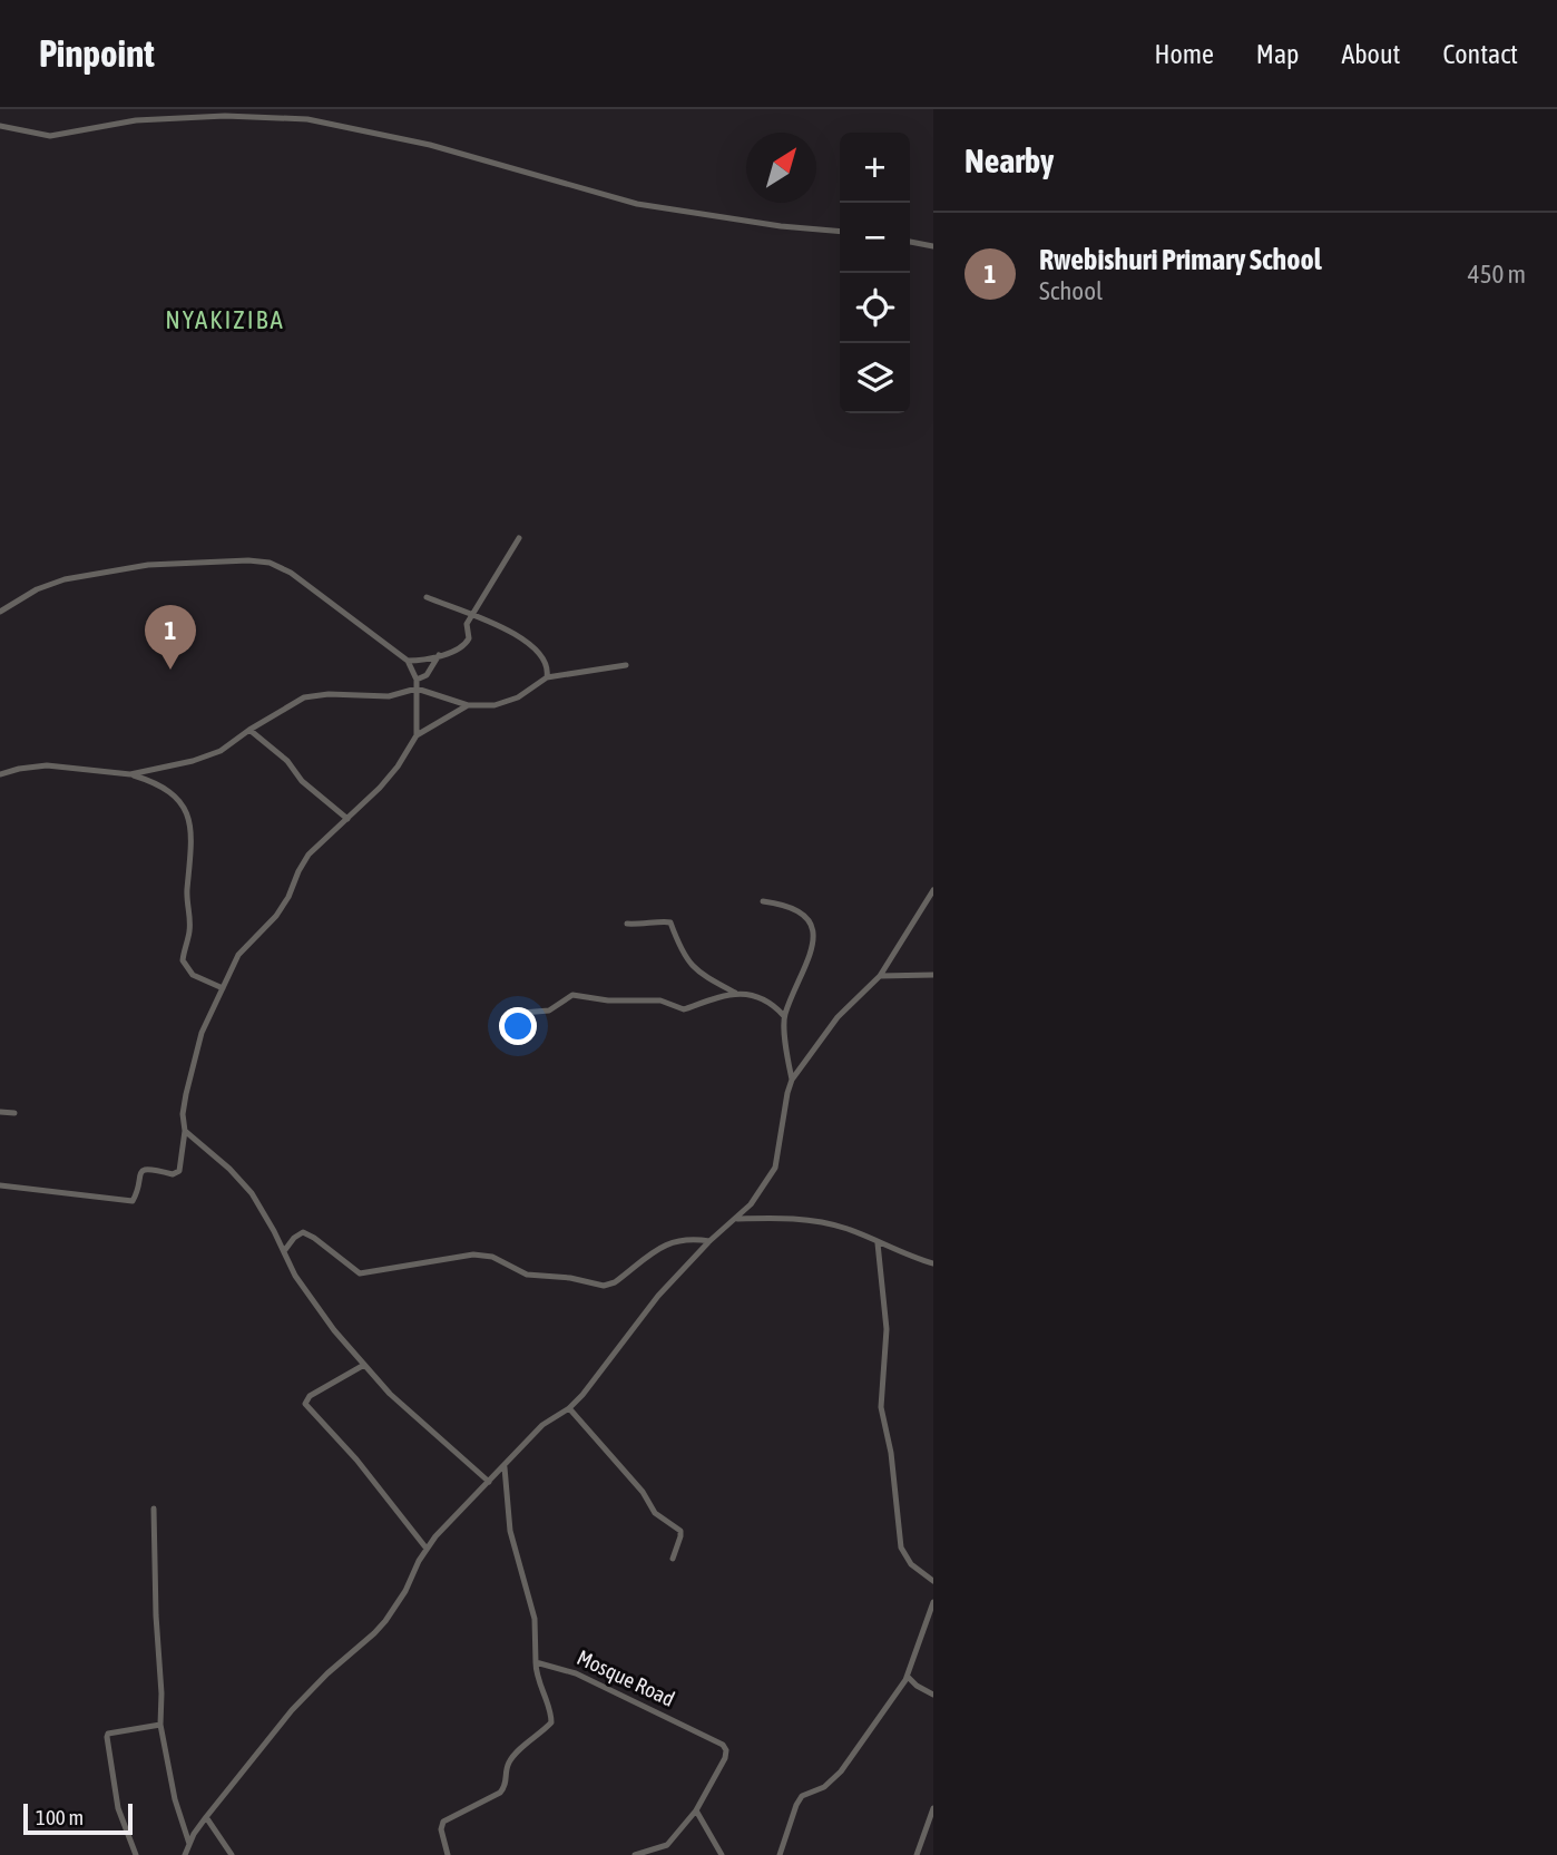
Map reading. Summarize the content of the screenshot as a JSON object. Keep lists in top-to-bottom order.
{
  "streets": {
    "street": ["Mosque Road"]
  },
  "districts": ["NYAKIZIBA"],
  "scale_bar": "100 m",
  "north": "top right",
  "page": {
    "header": "Pinpoint",
    "nav": [
      "Home",
      "Map",
      "About",
      "Contact"
    ],
    "heading": "Nearby",
    "map_buttons": ["+", "−"],
    "list": [
      {
        "mark": "1",
        "name": "Rwebishuri Primary School",
        "note": "School",
        "value": "450 m"
      }
    ],
    "pins": "1",
    "scale": "100 m"
  }
}
